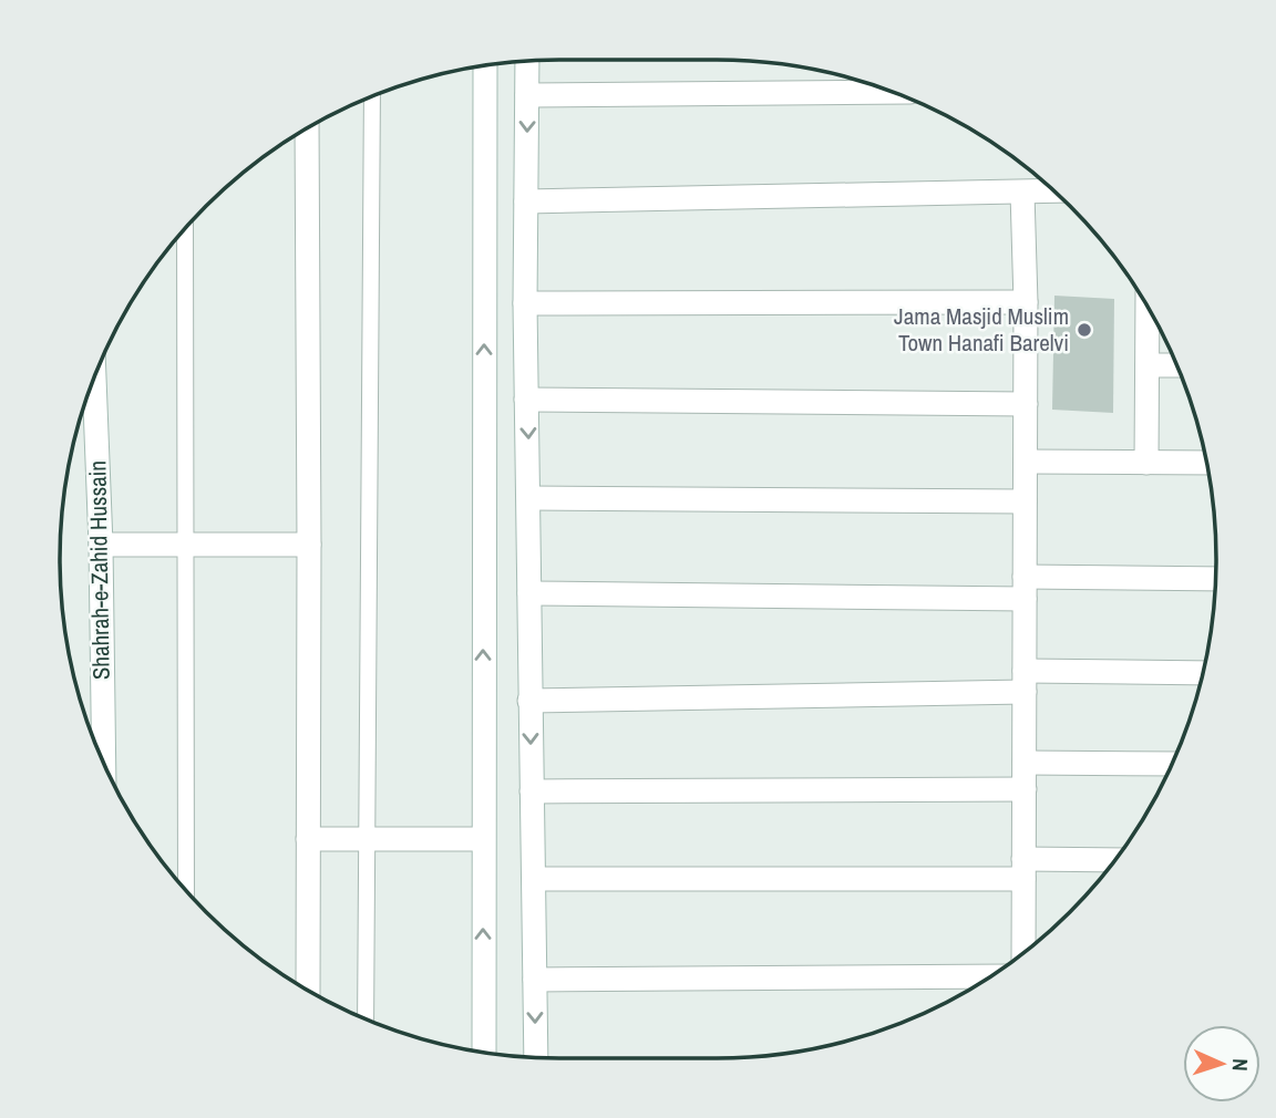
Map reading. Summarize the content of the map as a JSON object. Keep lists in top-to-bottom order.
{
  "streets": {
    "street": ["Shahrah-e-Zahid Hussain"]
  },
  "places": ["Jama Masjid Muslim Town Hanafi Barelvi"],
  "north": "right"
}
